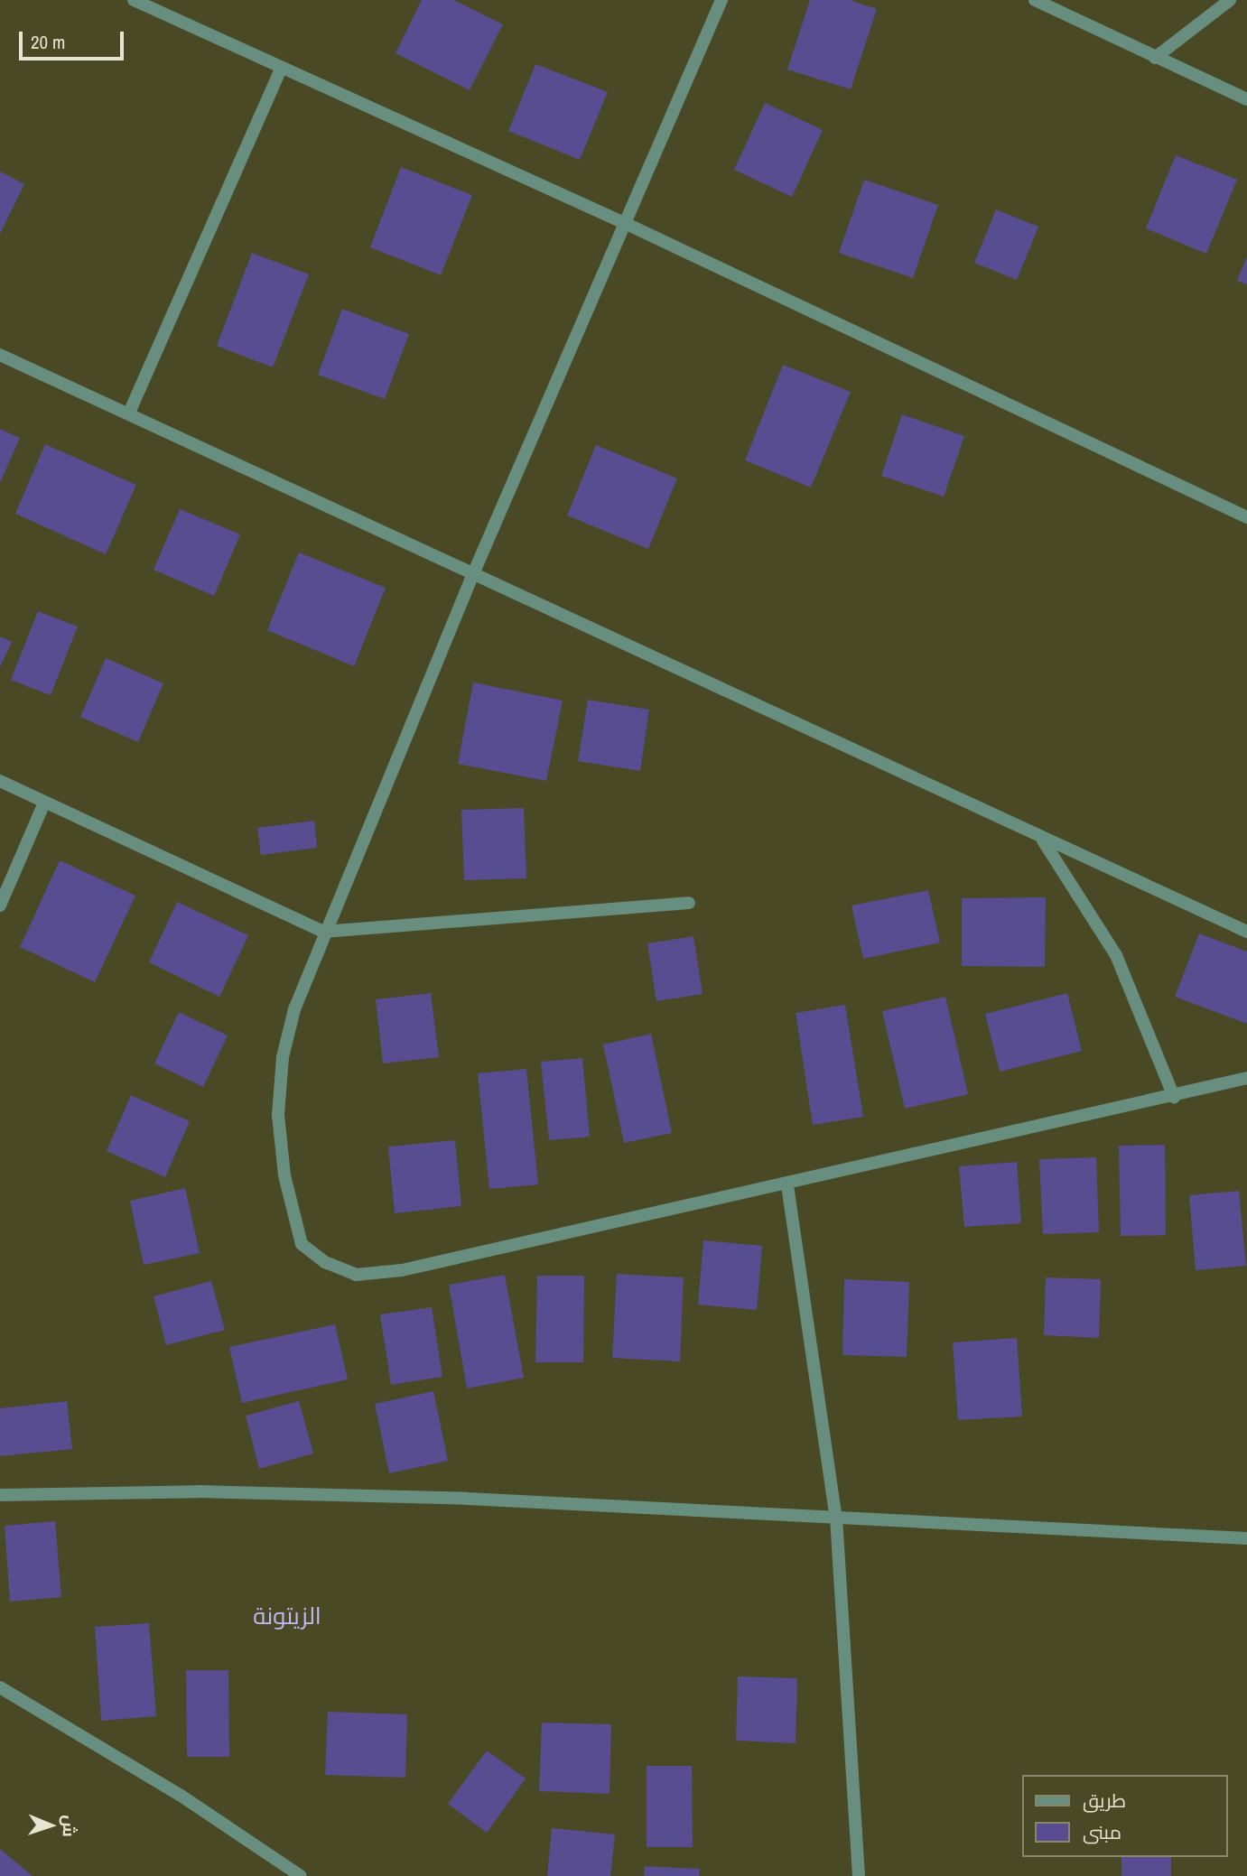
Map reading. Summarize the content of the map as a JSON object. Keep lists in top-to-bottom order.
{
  "districts": ["الزيتونة"],
  "legend": ["طريق", "مبنى"],
  "scale_bar": "20 m",
  "north": "right"
}
